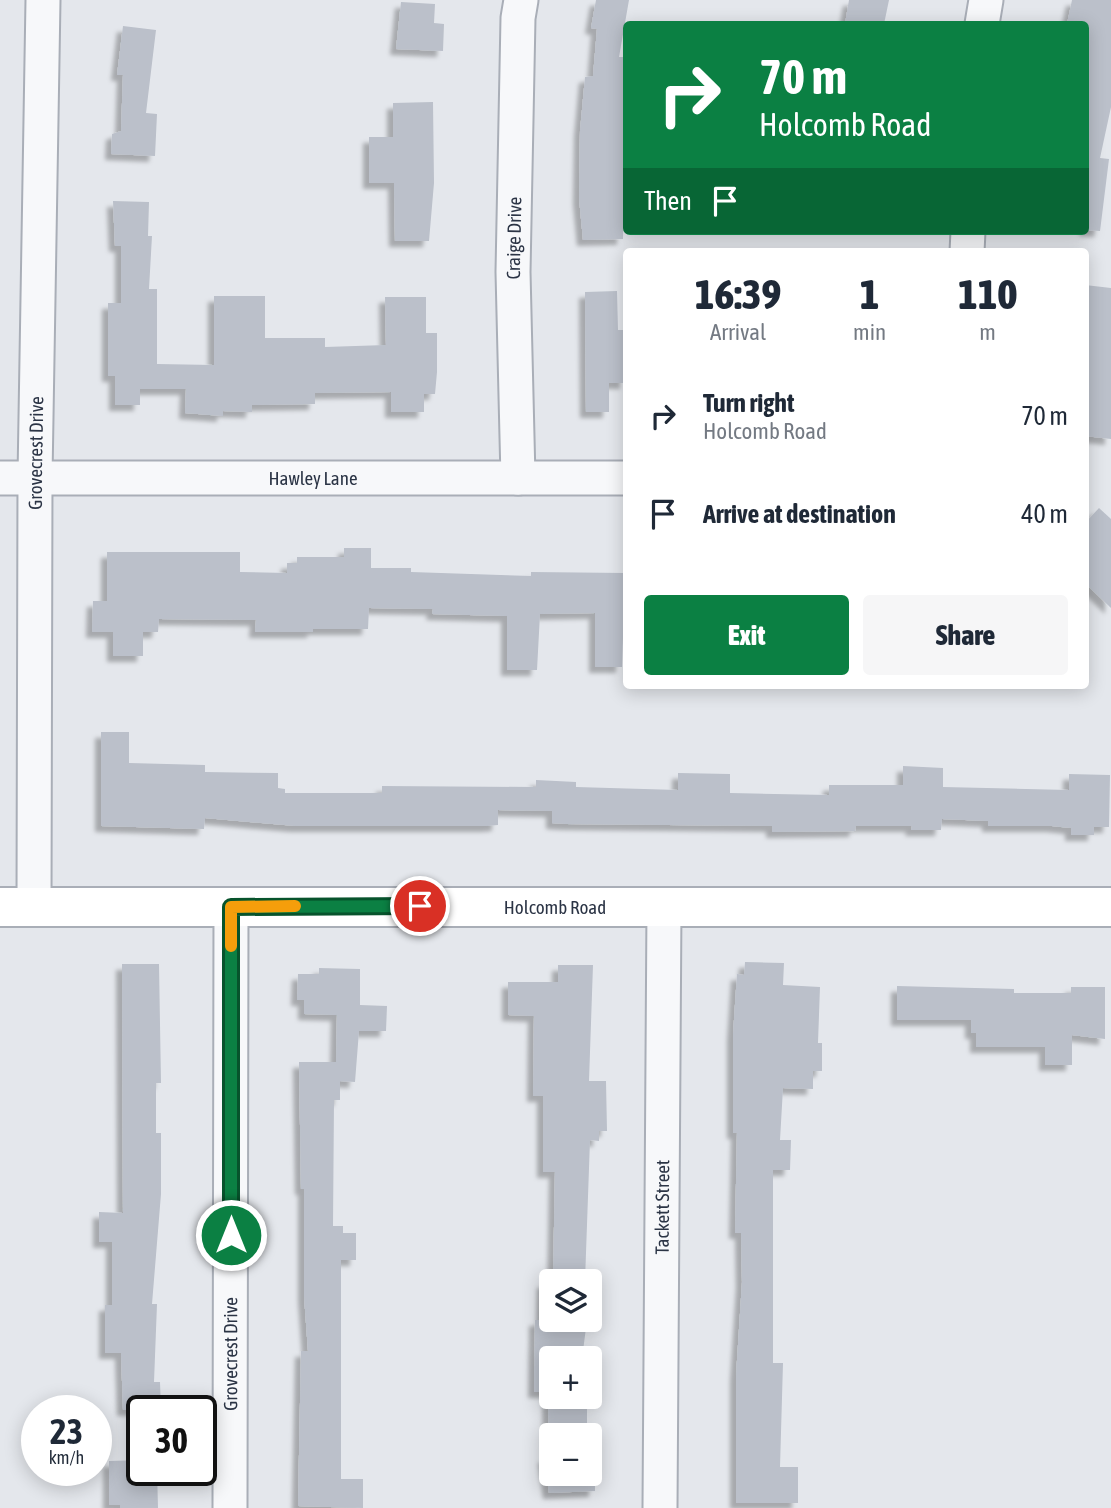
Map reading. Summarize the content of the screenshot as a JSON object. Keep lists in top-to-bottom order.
{
  "streets": {
    "street": [
      "Craige Drive",
      "Grovecrest Drive",
      "Hawley Lane",
      "Holcomb Road",
      "Tackett Street"
    ]
  },
  "crossings": [
    ["Craige Drive", "Hawley Lane"],
    ["Grovecrest Drive", "Hawley Lane"],
    ["Grovecrest Drive", "Holcomb Road"],
    ["Holcomb Road", "Tackett Street"]
  ],
  "page": {
    "turn": ["70 m", "Holcomb Road"],
    "then": "Then",
    "eta": [
      "16:39",
      "Arrival",
      "1",
      "min",
      "110",
      "m"
    ],
    "list": [
      {
        "name": "Turn right",
        "note": "Holcomb Road",
        "value": "70 m"
      },
      {
        "name": "Arrive at destination",
        "value": "40 m"
      }
    ],
    "buttons": ["Exit", "Share"],
    "map_buttons": ["+", "−"],
    "speed": "23 km/h",
    "limit": "30"
  }
}
